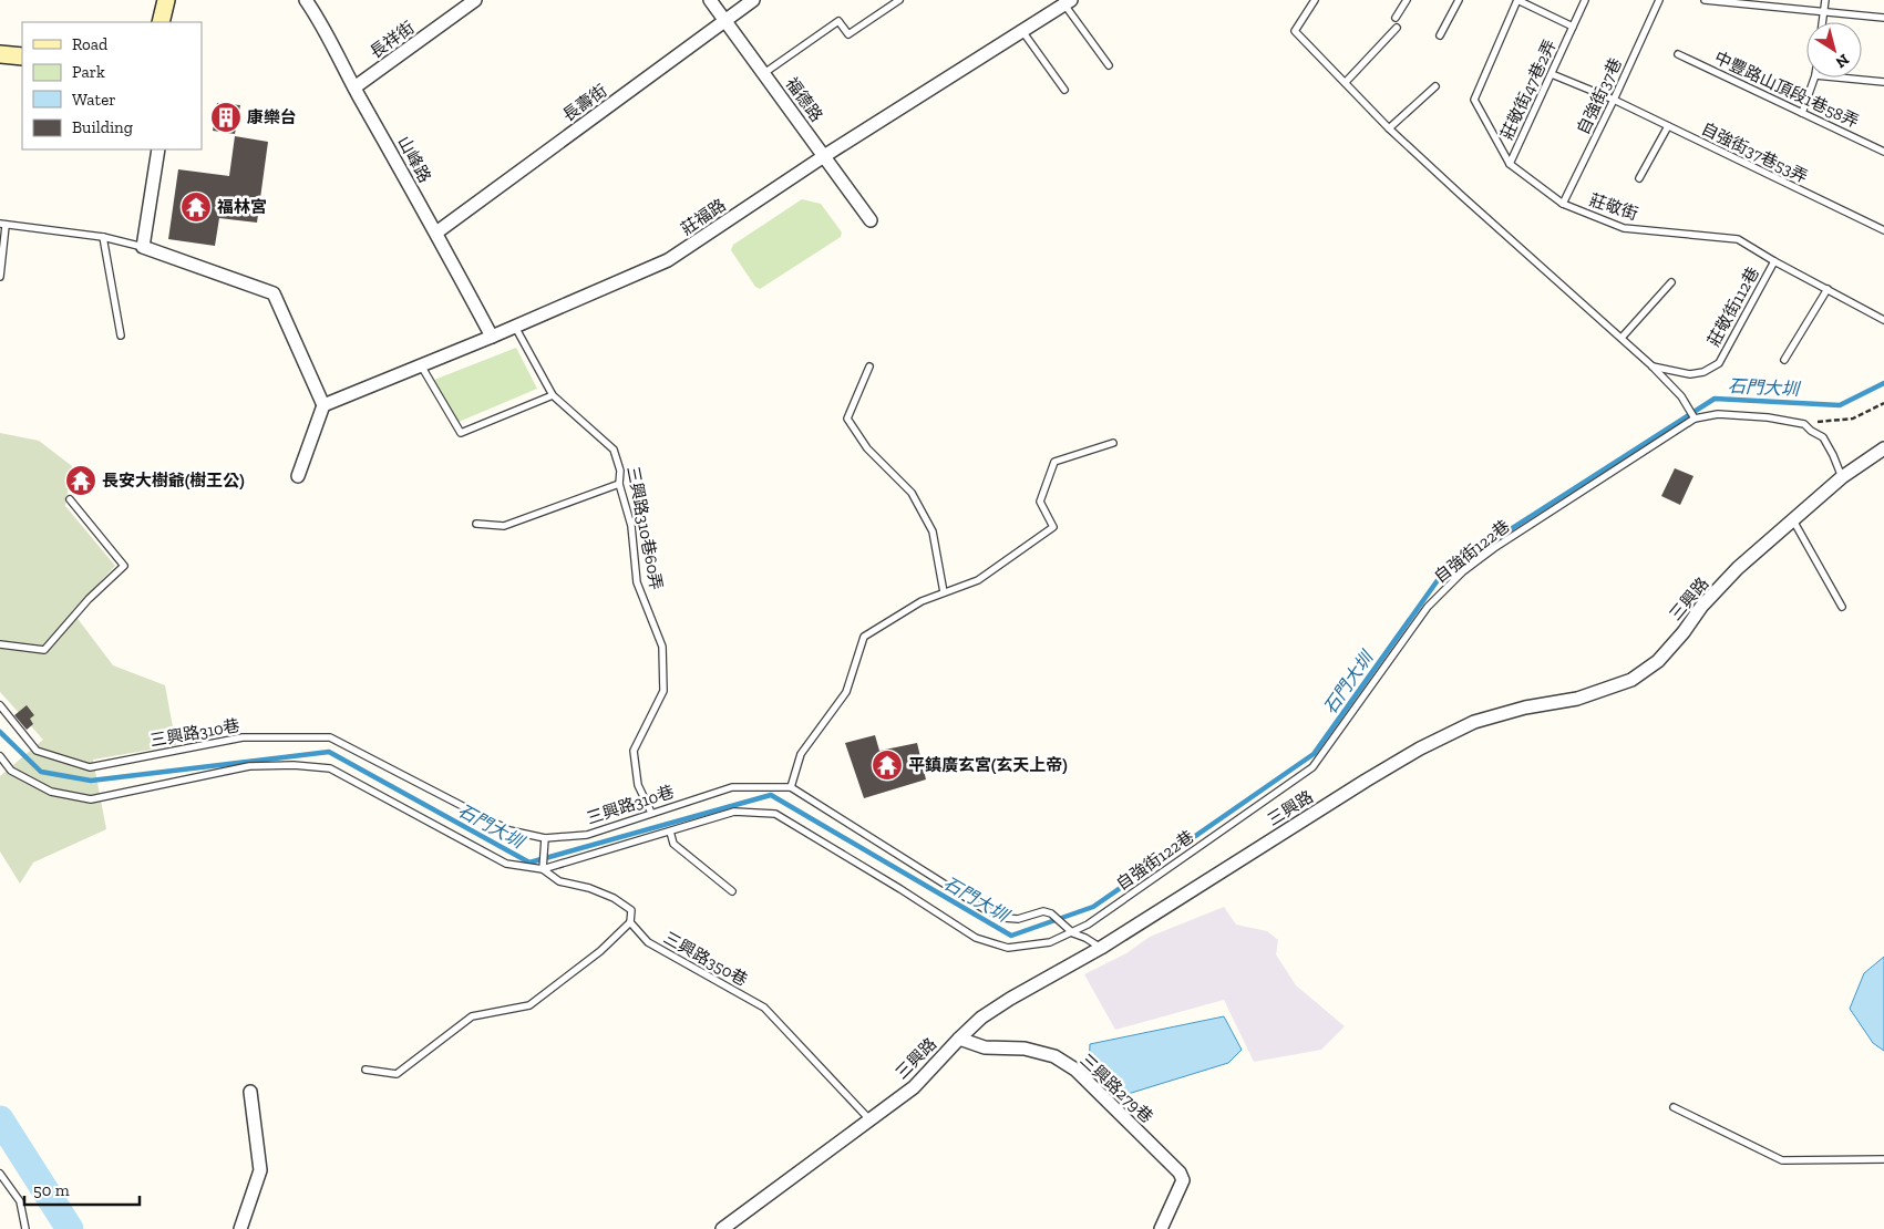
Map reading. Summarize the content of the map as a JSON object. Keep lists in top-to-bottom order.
{
  "streets": {
    "street": [
      "長祥街",
      "福德路",
      "長壽街",
      "山峰路",
      "莊福路",
      "三興路",
      "三興路279巷"
    ],
    "lane": [
      "莊敬街47巷2弄",
      "中豐路山頂段1巷58弄",
      "自強街37巷",
      "自強街37巷53弄",
      "莊敬街",
      "莊敬街112巷",
      "三興路310巷60弄",
      "自強街122巷",
      "三興路310巷",
      "三興路350巷"
    ]
  },
  "crossings": [
    ["長祥街", "山峰路"],
    ["莊敬街47巷2弄", "自強街37巷53弄"],
    ["莊敬街47巷2弄", "莊敬街"],
    ["自強街37巷", "自強街37巷53弄"],
    ["自強街37巷", "莊敬街"],
    ["福德路", "長壽街"],
    ["福德路", "莊福路"],
    ["長壽街", "山峰路"],
    ["山峰路", "莊福路"],
    ["莊敬街", "莊敬街112巷"],
    ["莊福路", "三興路310巷60弄"],
    ["三興路310巷60弄", "三興路310巷"],
    ["三興路", "三興路350巷"],
    ["三興路", "三興路279巷"]
  ],
  "water": ["石門大圳"],
  "places": {
    "building": ["康樂台"],
    "temple": ["福林宮", "長安大樹爺(樹王公)", "平鎮廣玄宮(玄天上帝)"]
  },
  "legend": [
    "Road",
    "Park",
    "Water",
    "Building"
  ],
  "scale_bar": "50 m",
  "north": "bottom right"
}
